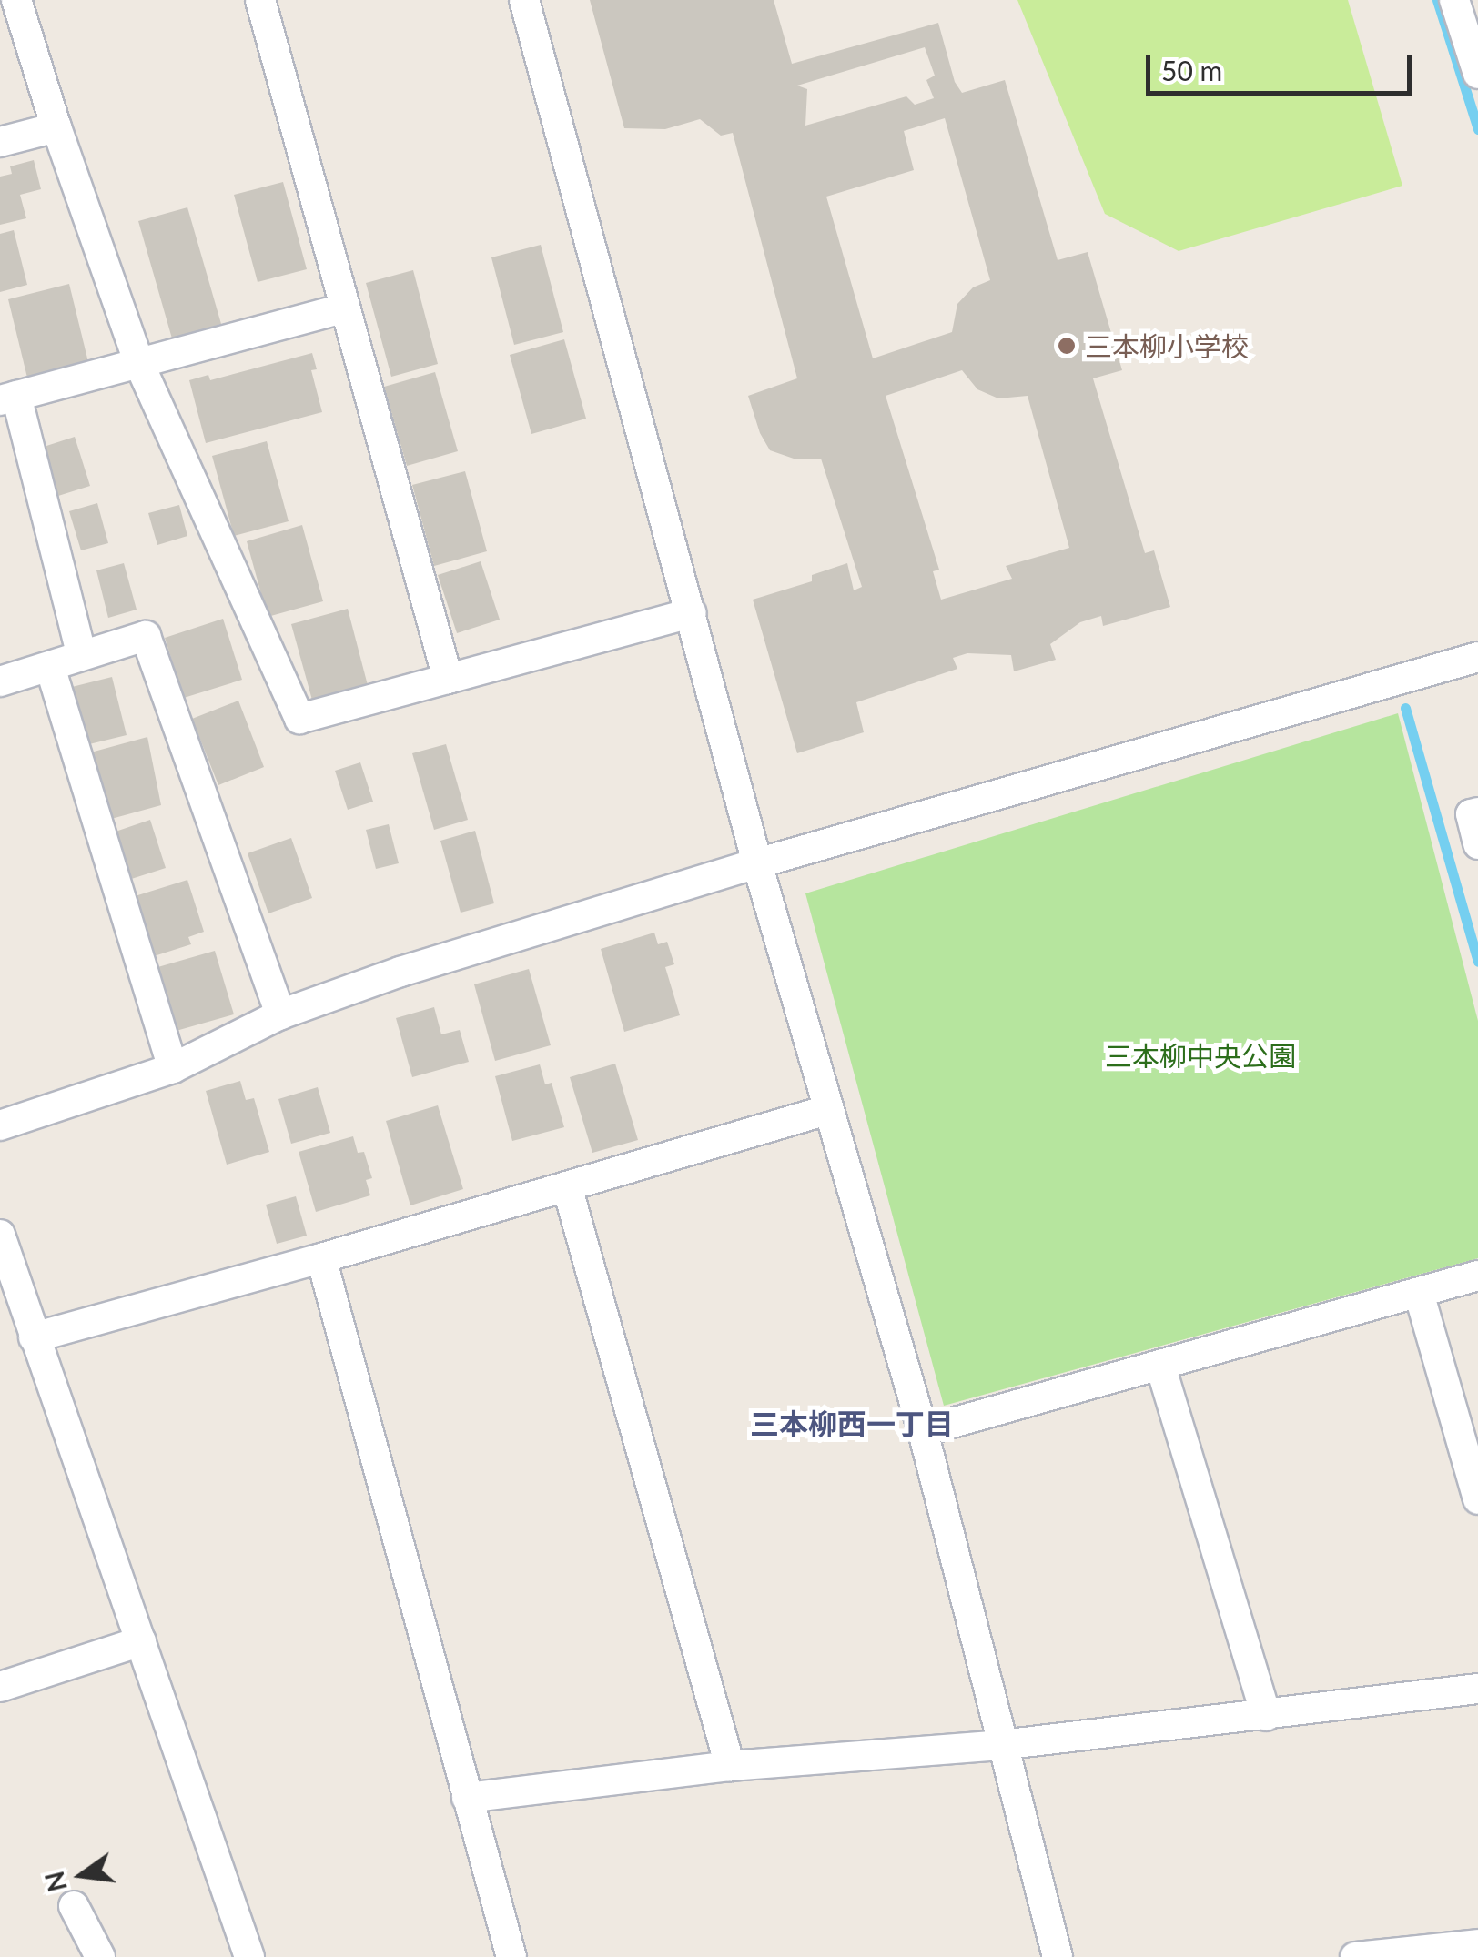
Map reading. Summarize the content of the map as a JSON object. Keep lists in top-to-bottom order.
{
  "districts": ["三本柳西一丁目"],
  "parks": ["三本柳中央公園"],
  "places": ["三本柳小学校"],
  "scale_bar": "50 m",
  "north": "left"
}
